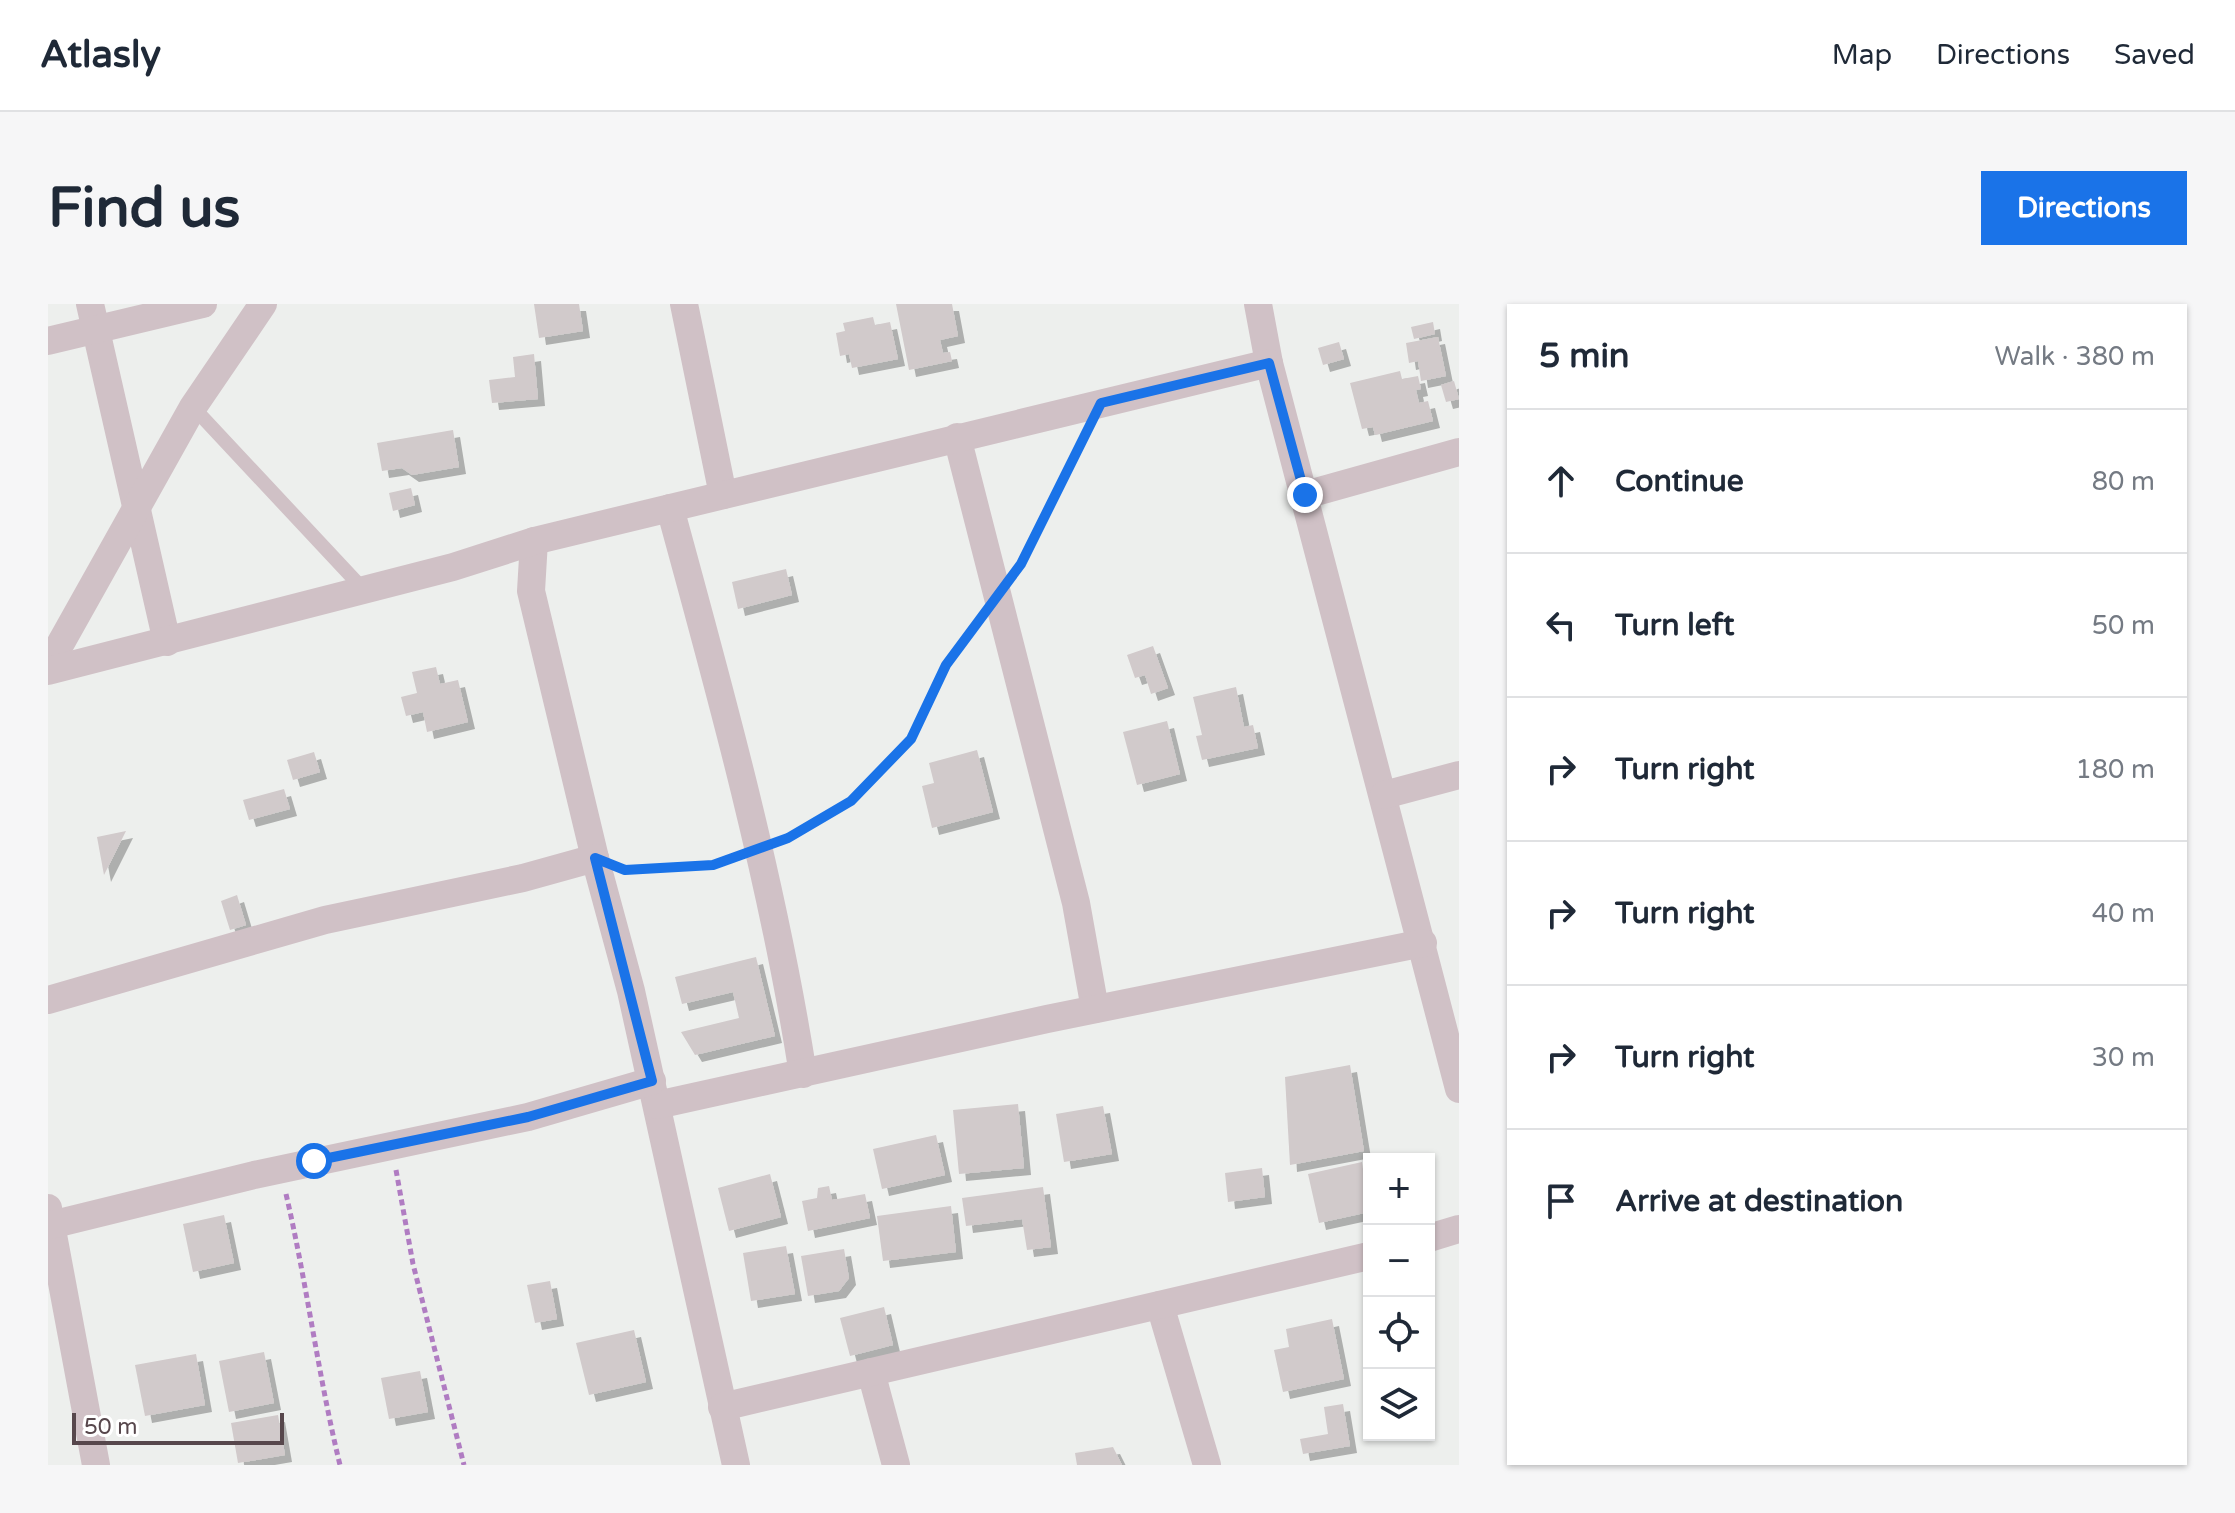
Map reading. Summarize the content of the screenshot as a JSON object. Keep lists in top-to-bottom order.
{
  "scale_bar": "50 m",
  "page": {
    "header": "Atlasly",
    "nav": ["Map", "Directions", "Saved"],
    "buttons": "Directions",
    "title": "Find us",
    "heading": ["5 min", "Walk · 380 m"],
    "list": [
      ["Continue", "80 m"],
      ["Turn left", "50 m"],
      ["Turn right", "180 m"],
      ["Turn right", "40 m"],
      ["Turn right", "30 m"],
      "Arrive at destination"
    ],
    "map_buttons": ["+", "−"],
    "scale": "50 m"
  }
}
